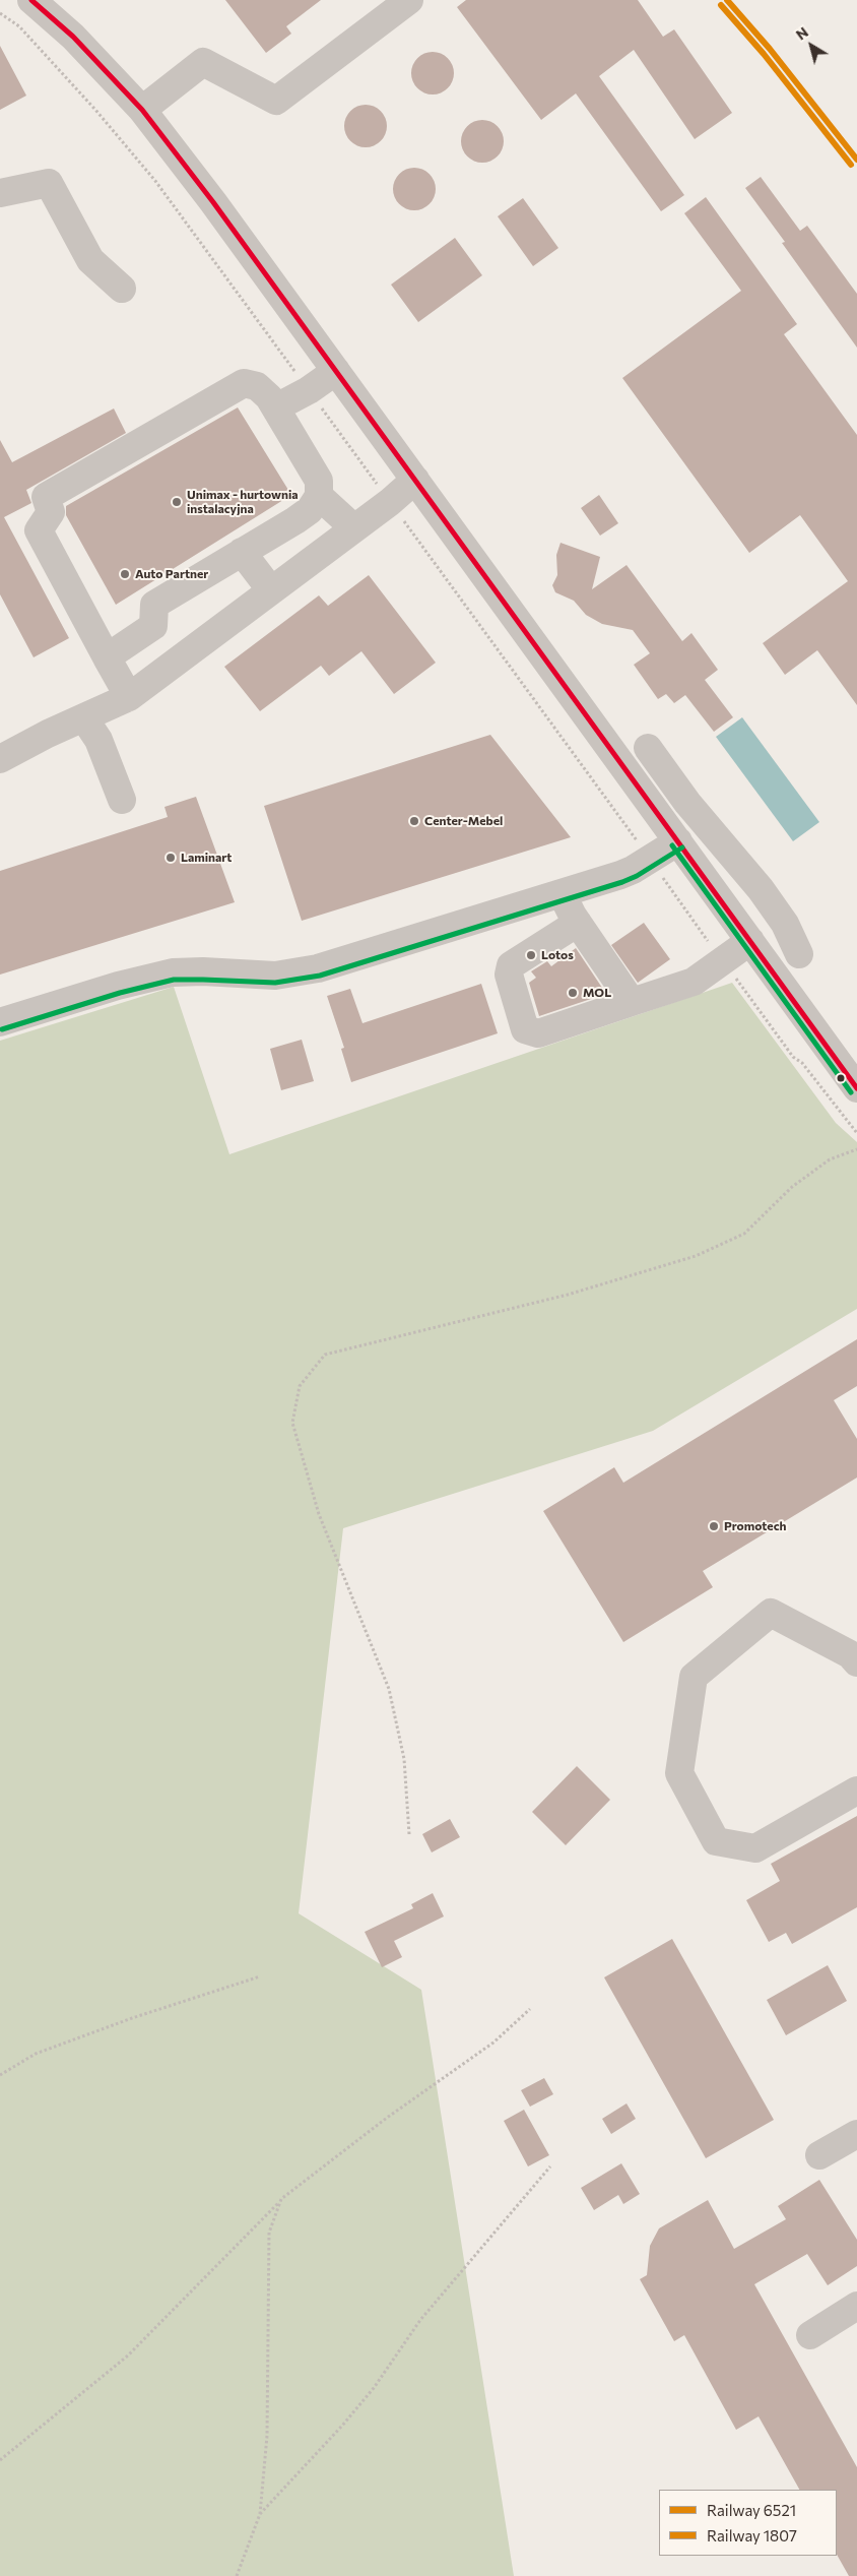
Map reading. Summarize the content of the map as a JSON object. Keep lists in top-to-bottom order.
{
  "places": [
    "Unimax - hurtownia instalacyjna",
    "Auto Partner",
    "Center-Mebel",
    "Laminart",
    "Lotos",
    "MOL",
    "Promotech"
  ],
  "lines": ["rail line 6521", "rail line 1807"],
  "legend": ["Railway 6521", "Railway 1807"],
  "north": "top left"
}
